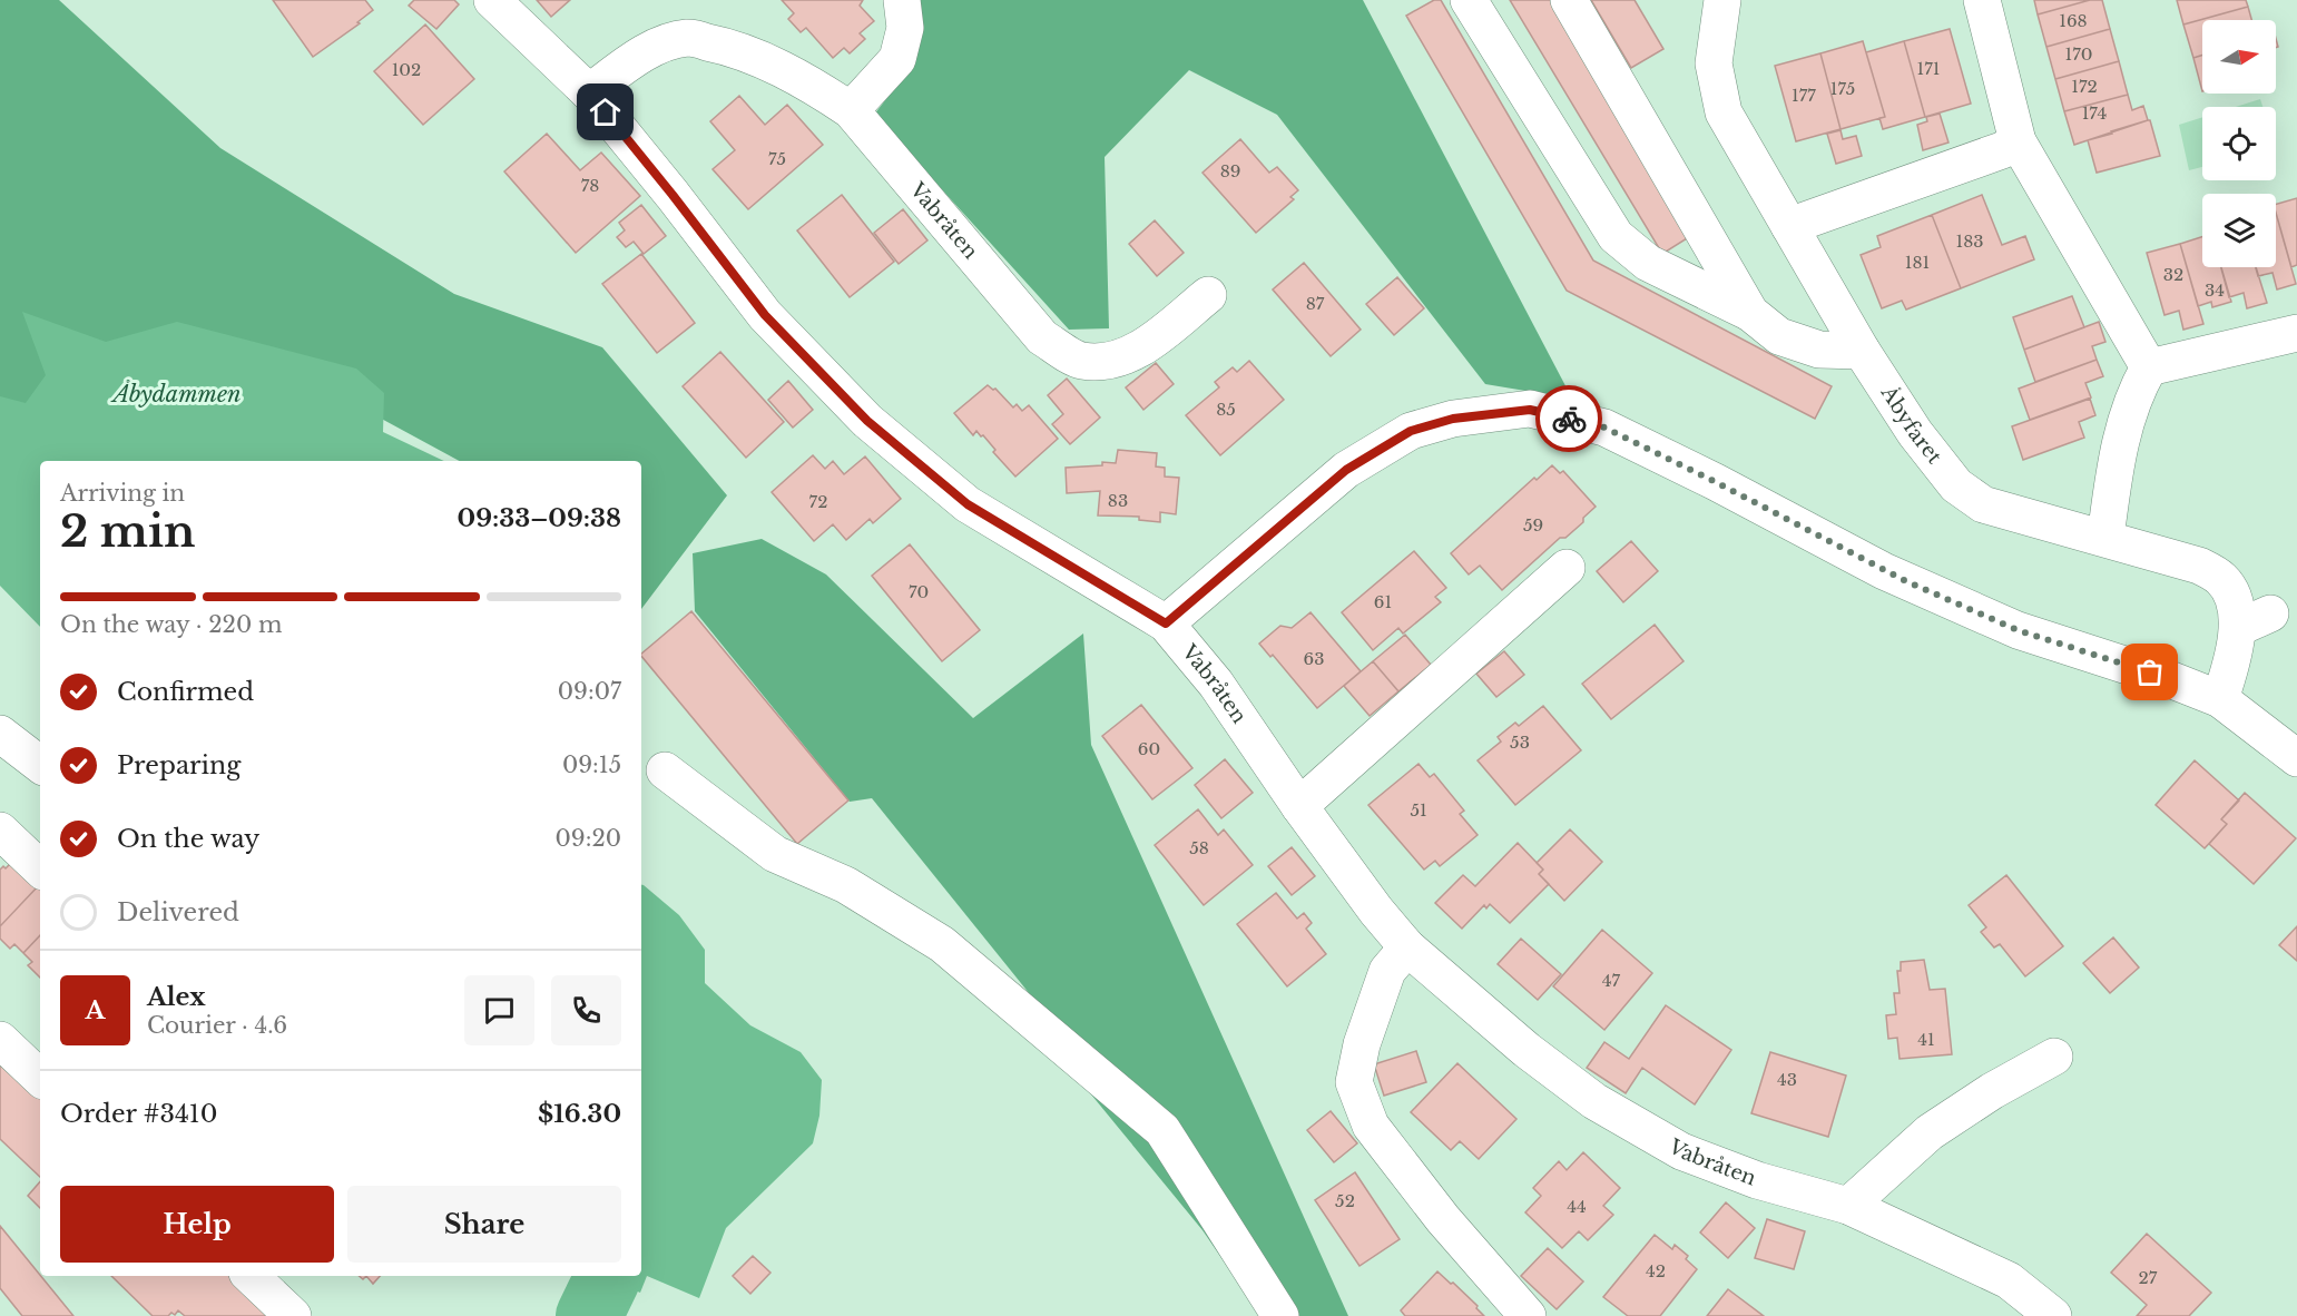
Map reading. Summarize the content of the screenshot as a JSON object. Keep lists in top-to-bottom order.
{
  "streets": {
    "street": ["Vabråten", "Åbyfaret"]
  },
  "water": ["Åbydammen"],
  "house_numbers": [
    "168",
    "170",
    "171",
    "102",
    "172",
    "175",
    "177",
    "174",
    "75",
    "89",
    "78",
    "183",
    "181",
    "32",
    "34",
    "87",
    "85",
    "83",
    "72",
    "59",
    "70",
    "61",
    "63",
    "53",
    "60",
    "51",
    "58",
    "47",
    "41",
    "43",
    "52",
    "44",
    "42",
    "27"
  ],
  "north": "right",
  "page": {
    "heading": ["2 min", "Arriving in", "09:33–09:38"],
    "panel": [
      "Alex",
      "Courier · 4.6",
      "Order #3410",
      "$16.30"
    ],
    "bar": "On the way · 220 m",
    "list": [
      ["Confirmed", "09:07"],
      ["Preparing", "09:15"],
      ["On the way", "09:20"],
      "Delivered"
    ],
    "round": "A",
    "buttons": ["Help", "Share"]
  }
}
